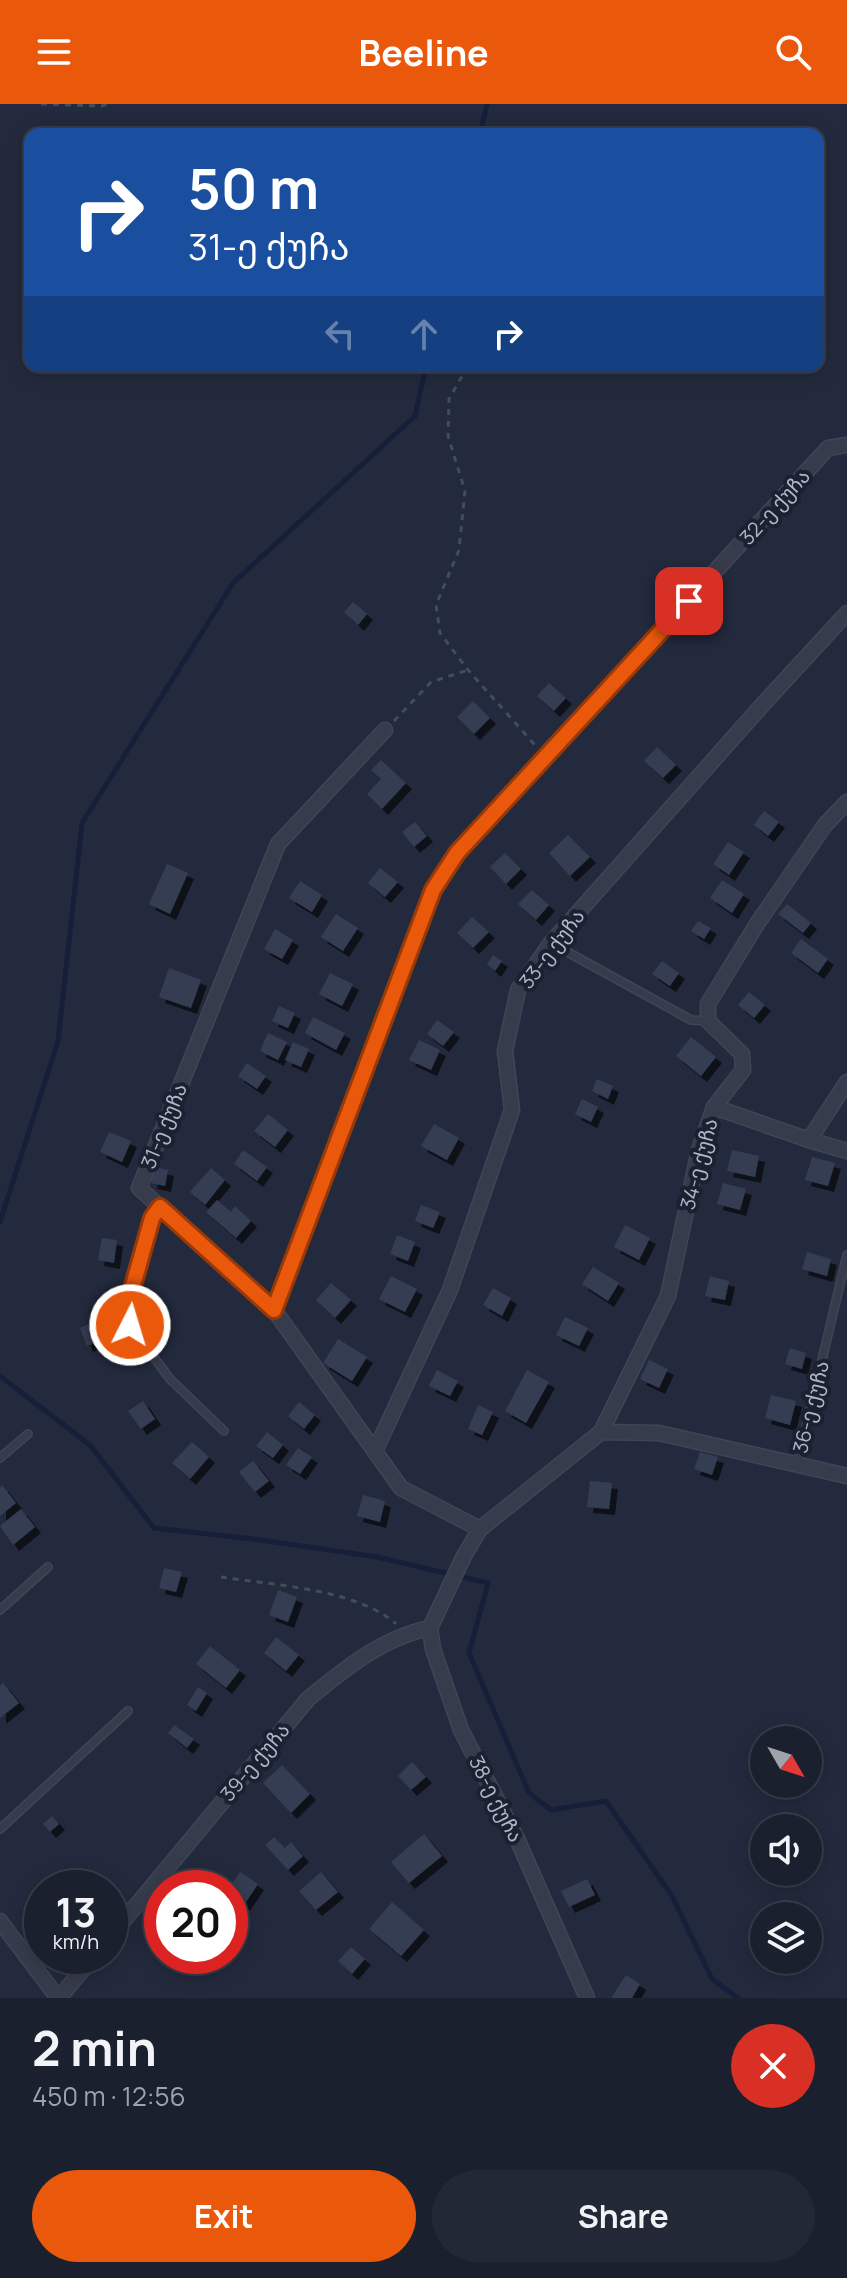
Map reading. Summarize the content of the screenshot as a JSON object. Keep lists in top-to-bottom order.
{
  "streets": {
    "street": [
      "32-ე ქუჩა",
      "33-ე ქუჩა",
      "31-ე ქუჩა",
      "34-ე ქუჩა",
      "39-ე ქუჩა",
      "38-ე ქუჩა"
    ],
    "lane": ["36-ე ქუჩა"]
  },
  "crossings": [
    ["32-ე ქუჩა", "31-ე ქუჩა"],
    ["33-ე ქუჩა", "31-ე ქუჩა"],
    ["39-ე ქუჩა", "38-ე ქუჩა"]
  ],
  "north": "bottom right",
  "page": {
    "header": "Beeline",
    "turn": ["50 m", "31-ე ქუჩა"],
    "speed": "13 km/h",
    "limit": "20",
    "heading": ["2 min", "450 m · 12:56"],
    "buttons": ["Exit", "Share"]
  }
}
